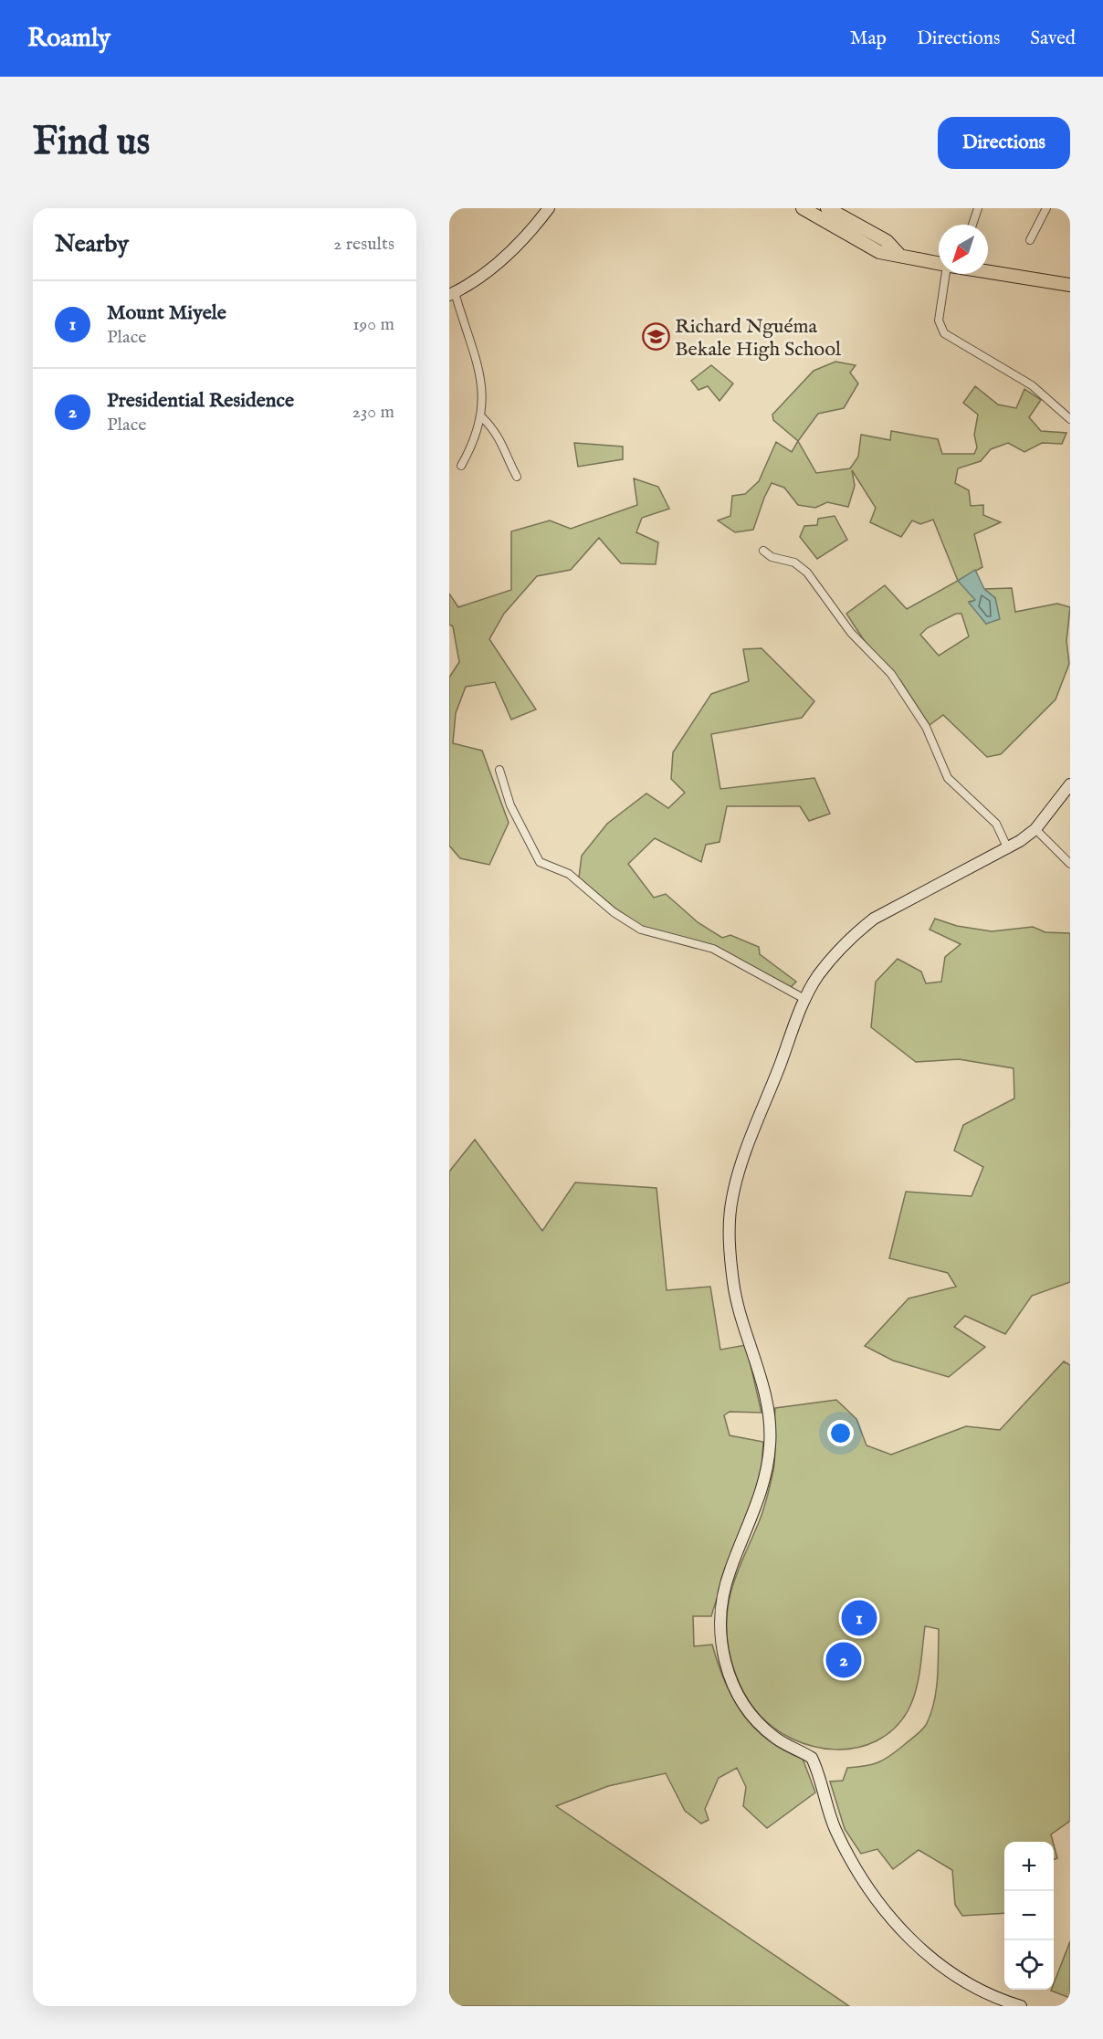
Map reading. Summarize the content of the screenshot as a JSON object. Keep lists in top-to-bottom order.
{
  "places": {
    "school or university": ["Richard Nguéma Bekale High School"]
  },
  "north": "bottom left",
  "page": {
    "header": "Roamly",
    "nav": ["Map", "Directions", "Saved"],
    "buttons": "Directions",
    "title": "Find us",
    "heading": ["Nearby", "2 results"],
    "list": [
      {
        "mark": "1",
        "name": "Mount Miyele",
        "note": "Place",
        "value": "190 m"
      },
      {
        "mark": "2",
        "name": "Presidential Residence",
        "note": "Place",
        "value": "230 m"
      }
    ],
    "pins": ["1", "2"],
    "map_buttons": ["+", "−"]
  }
}
